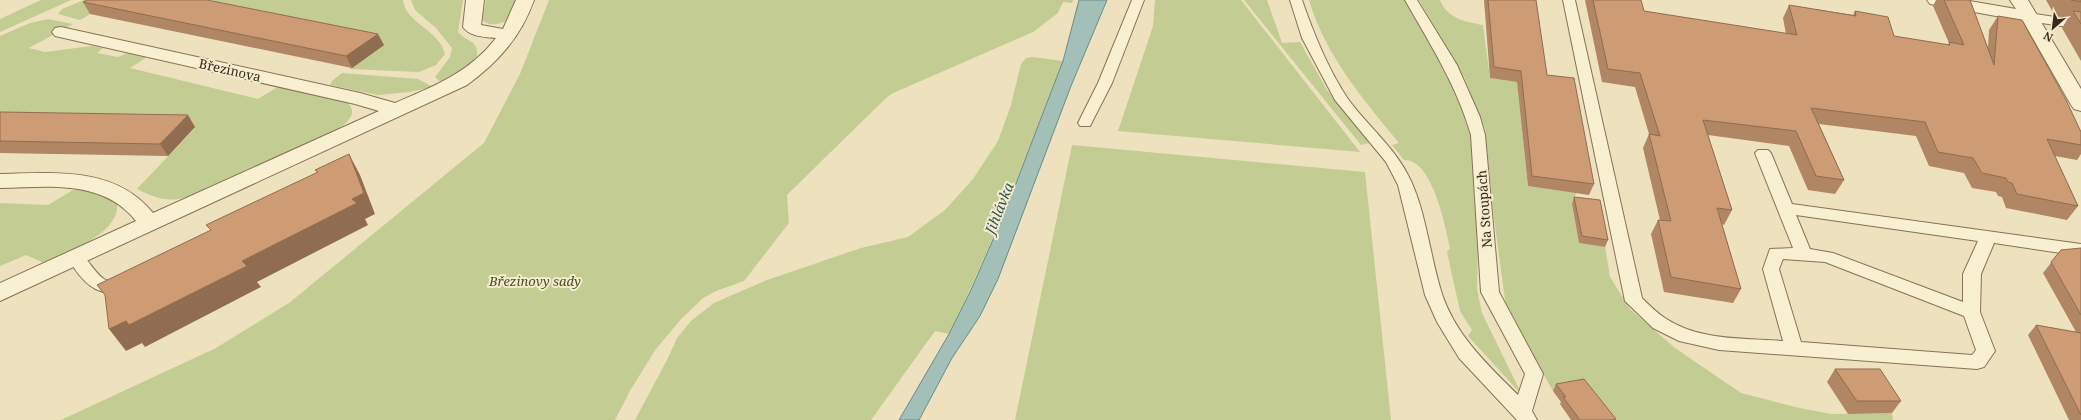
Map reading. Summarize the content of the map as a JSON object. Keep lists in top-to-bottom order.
{
  "streets": {
    "street": ["Březinova"],
    "lane": ["Na Stoupách"]
  },
  "water": ["Jihlávka"],
  "parks": ["Březinovy sady"],
  "north": "bottom left"
}
